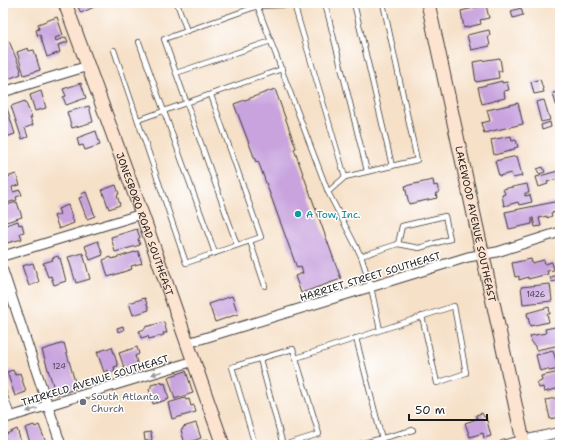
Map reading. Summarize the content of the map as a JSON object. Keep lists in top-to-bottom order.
{
  "streets": {
    "main road": ["JONESBORO ROAD SOUTHEAST", "LAKEWOOD AVENUE SOUTHEAST"],
    "street": ["HARRIET STREET SOUTHEAST", "THIRKELD AVENUE SOUTHEAST"]
  },
  "crossings": [
    ["JONESBORO ROAD SOUTHEAST", "HARRIET STREET SOUTHEAST"],
    ["JONESBORO ROAD SOUTHEAST", "THIRKELD AVENUE SOUTHEAST"],
    ["LAKEWOOD AVENUE SOUTHEAST", "HARRIET STREET SOUTHEAST"]
  ],
  "one_way": ["THIRKELD AVENUE SOUTHEAST"],
  "places": ["A Tow, Inc.", "South Atlanta Church"],
  "house_numbers": ["1426", "124"],
  "scale_bar": "50 m"
}
